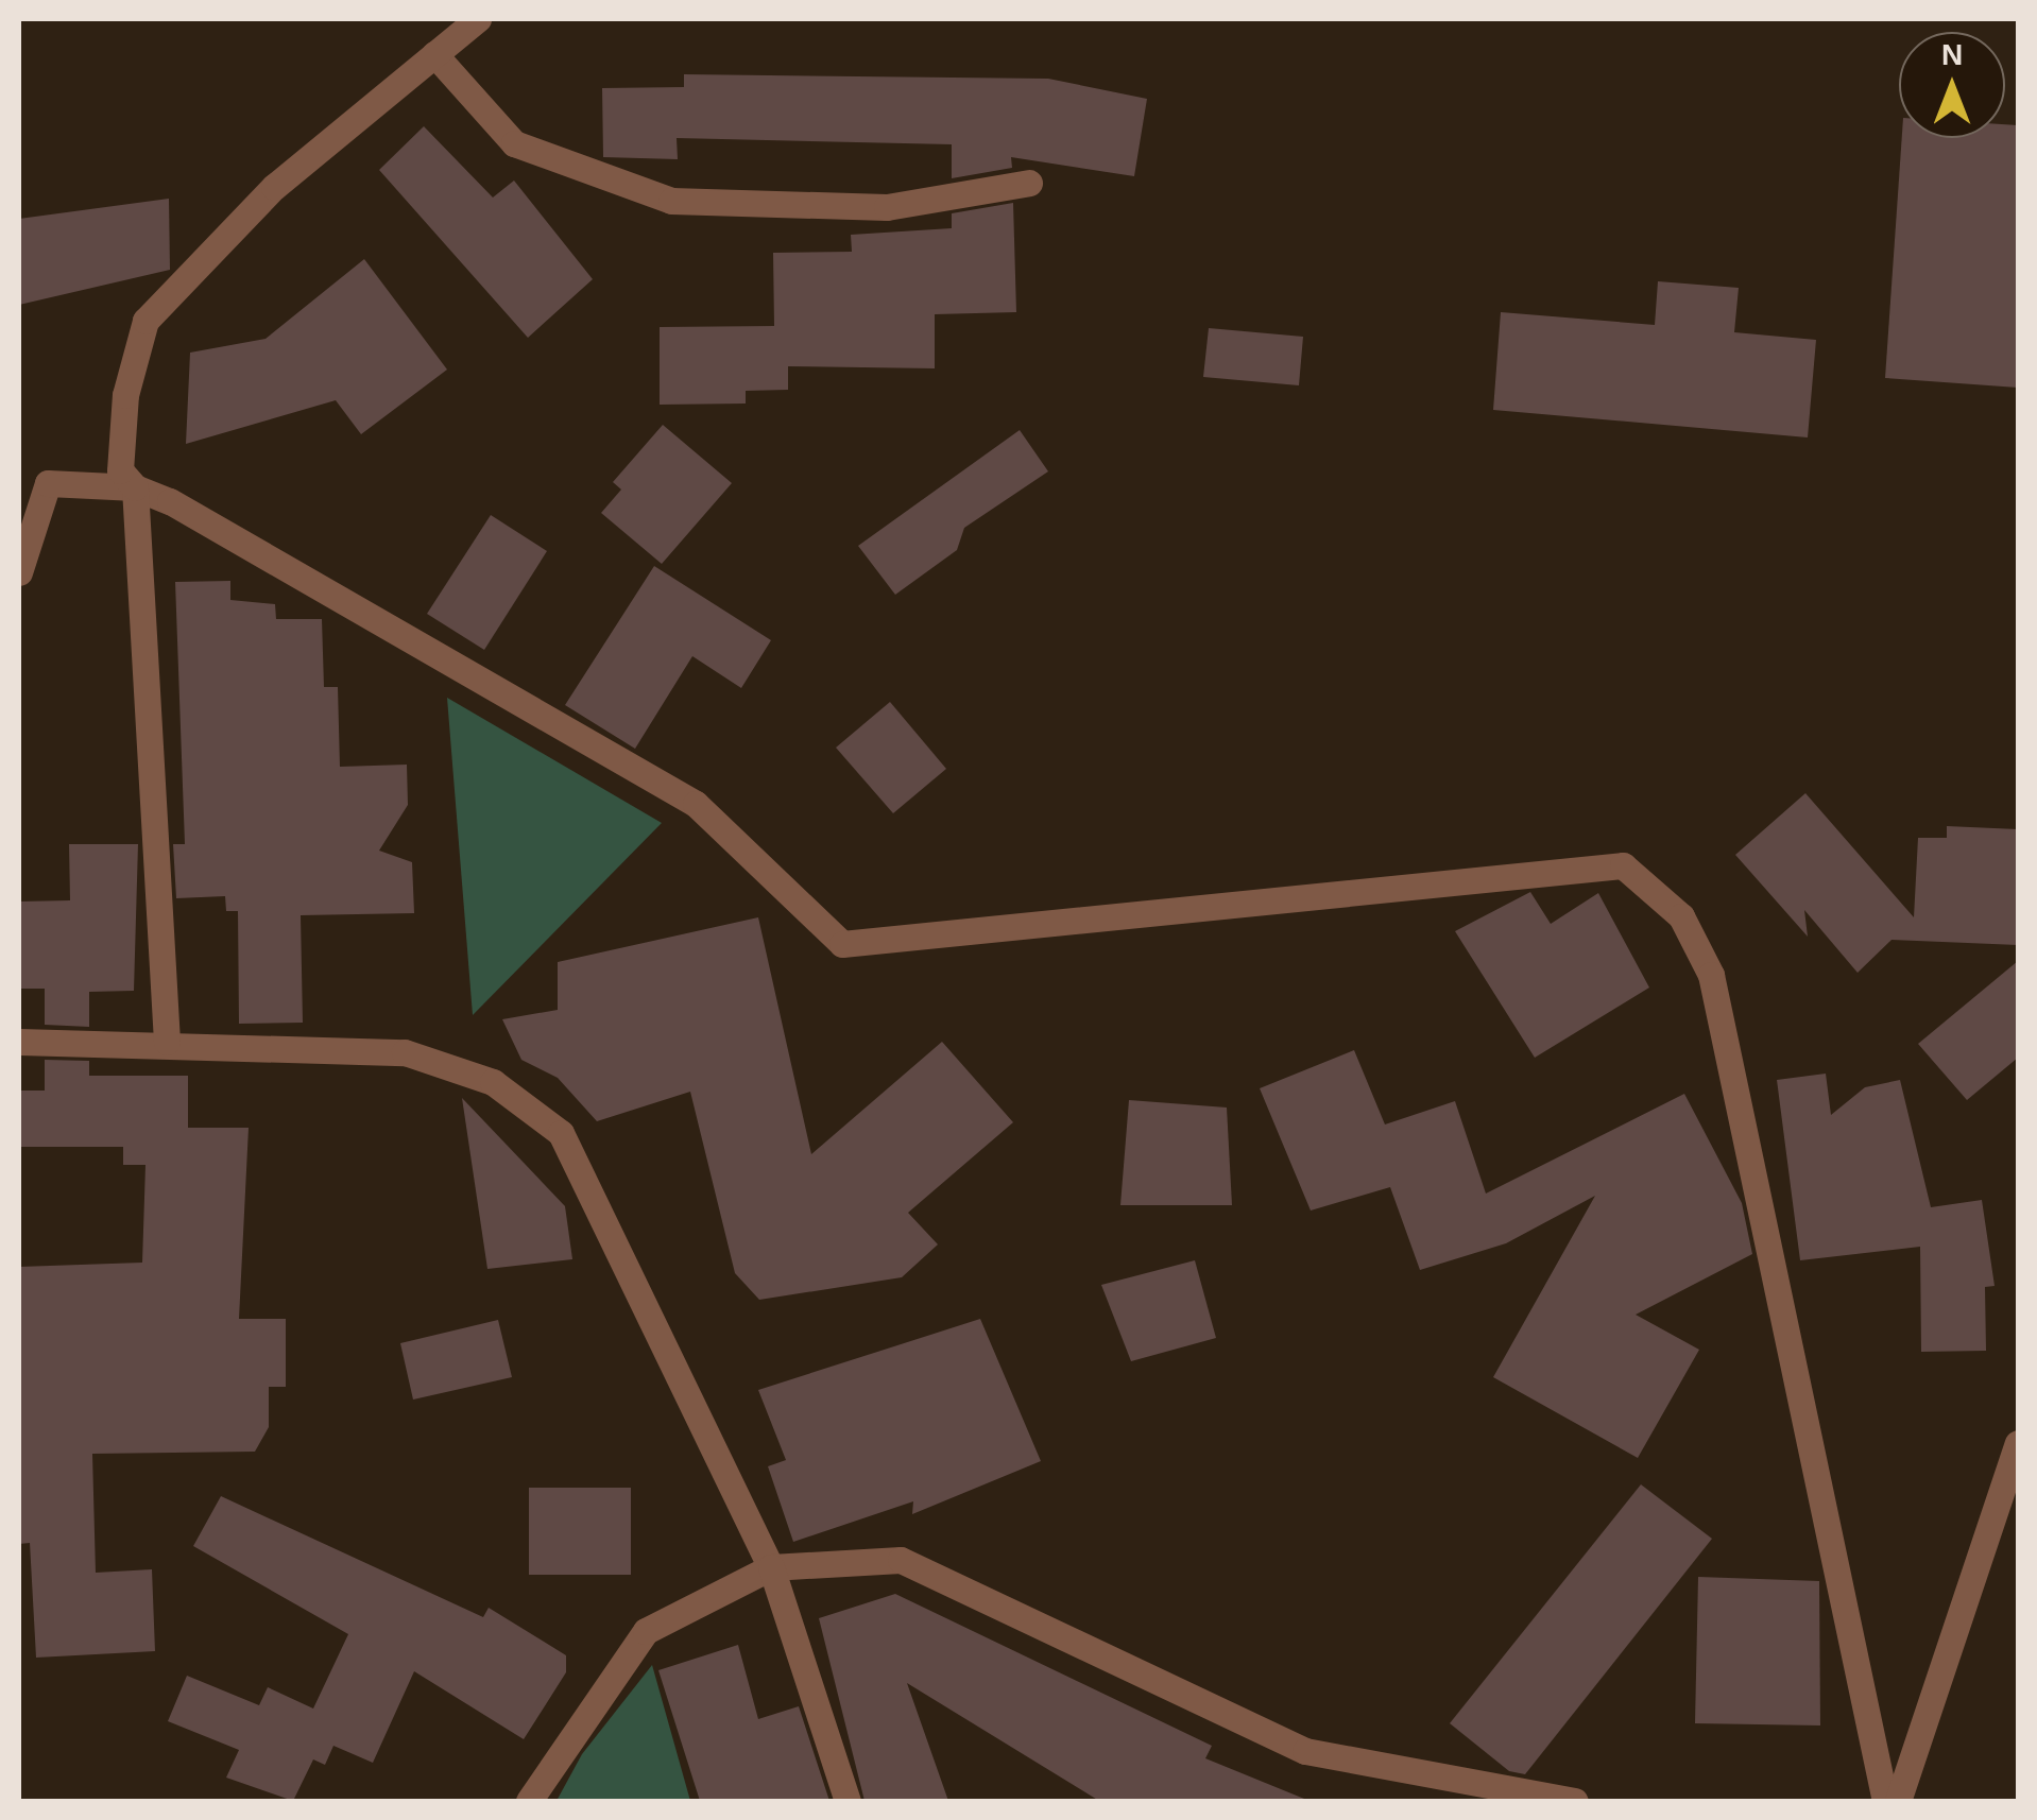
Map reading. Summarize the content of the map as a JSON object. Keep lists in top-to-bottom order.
{
  "north": "top"
}
